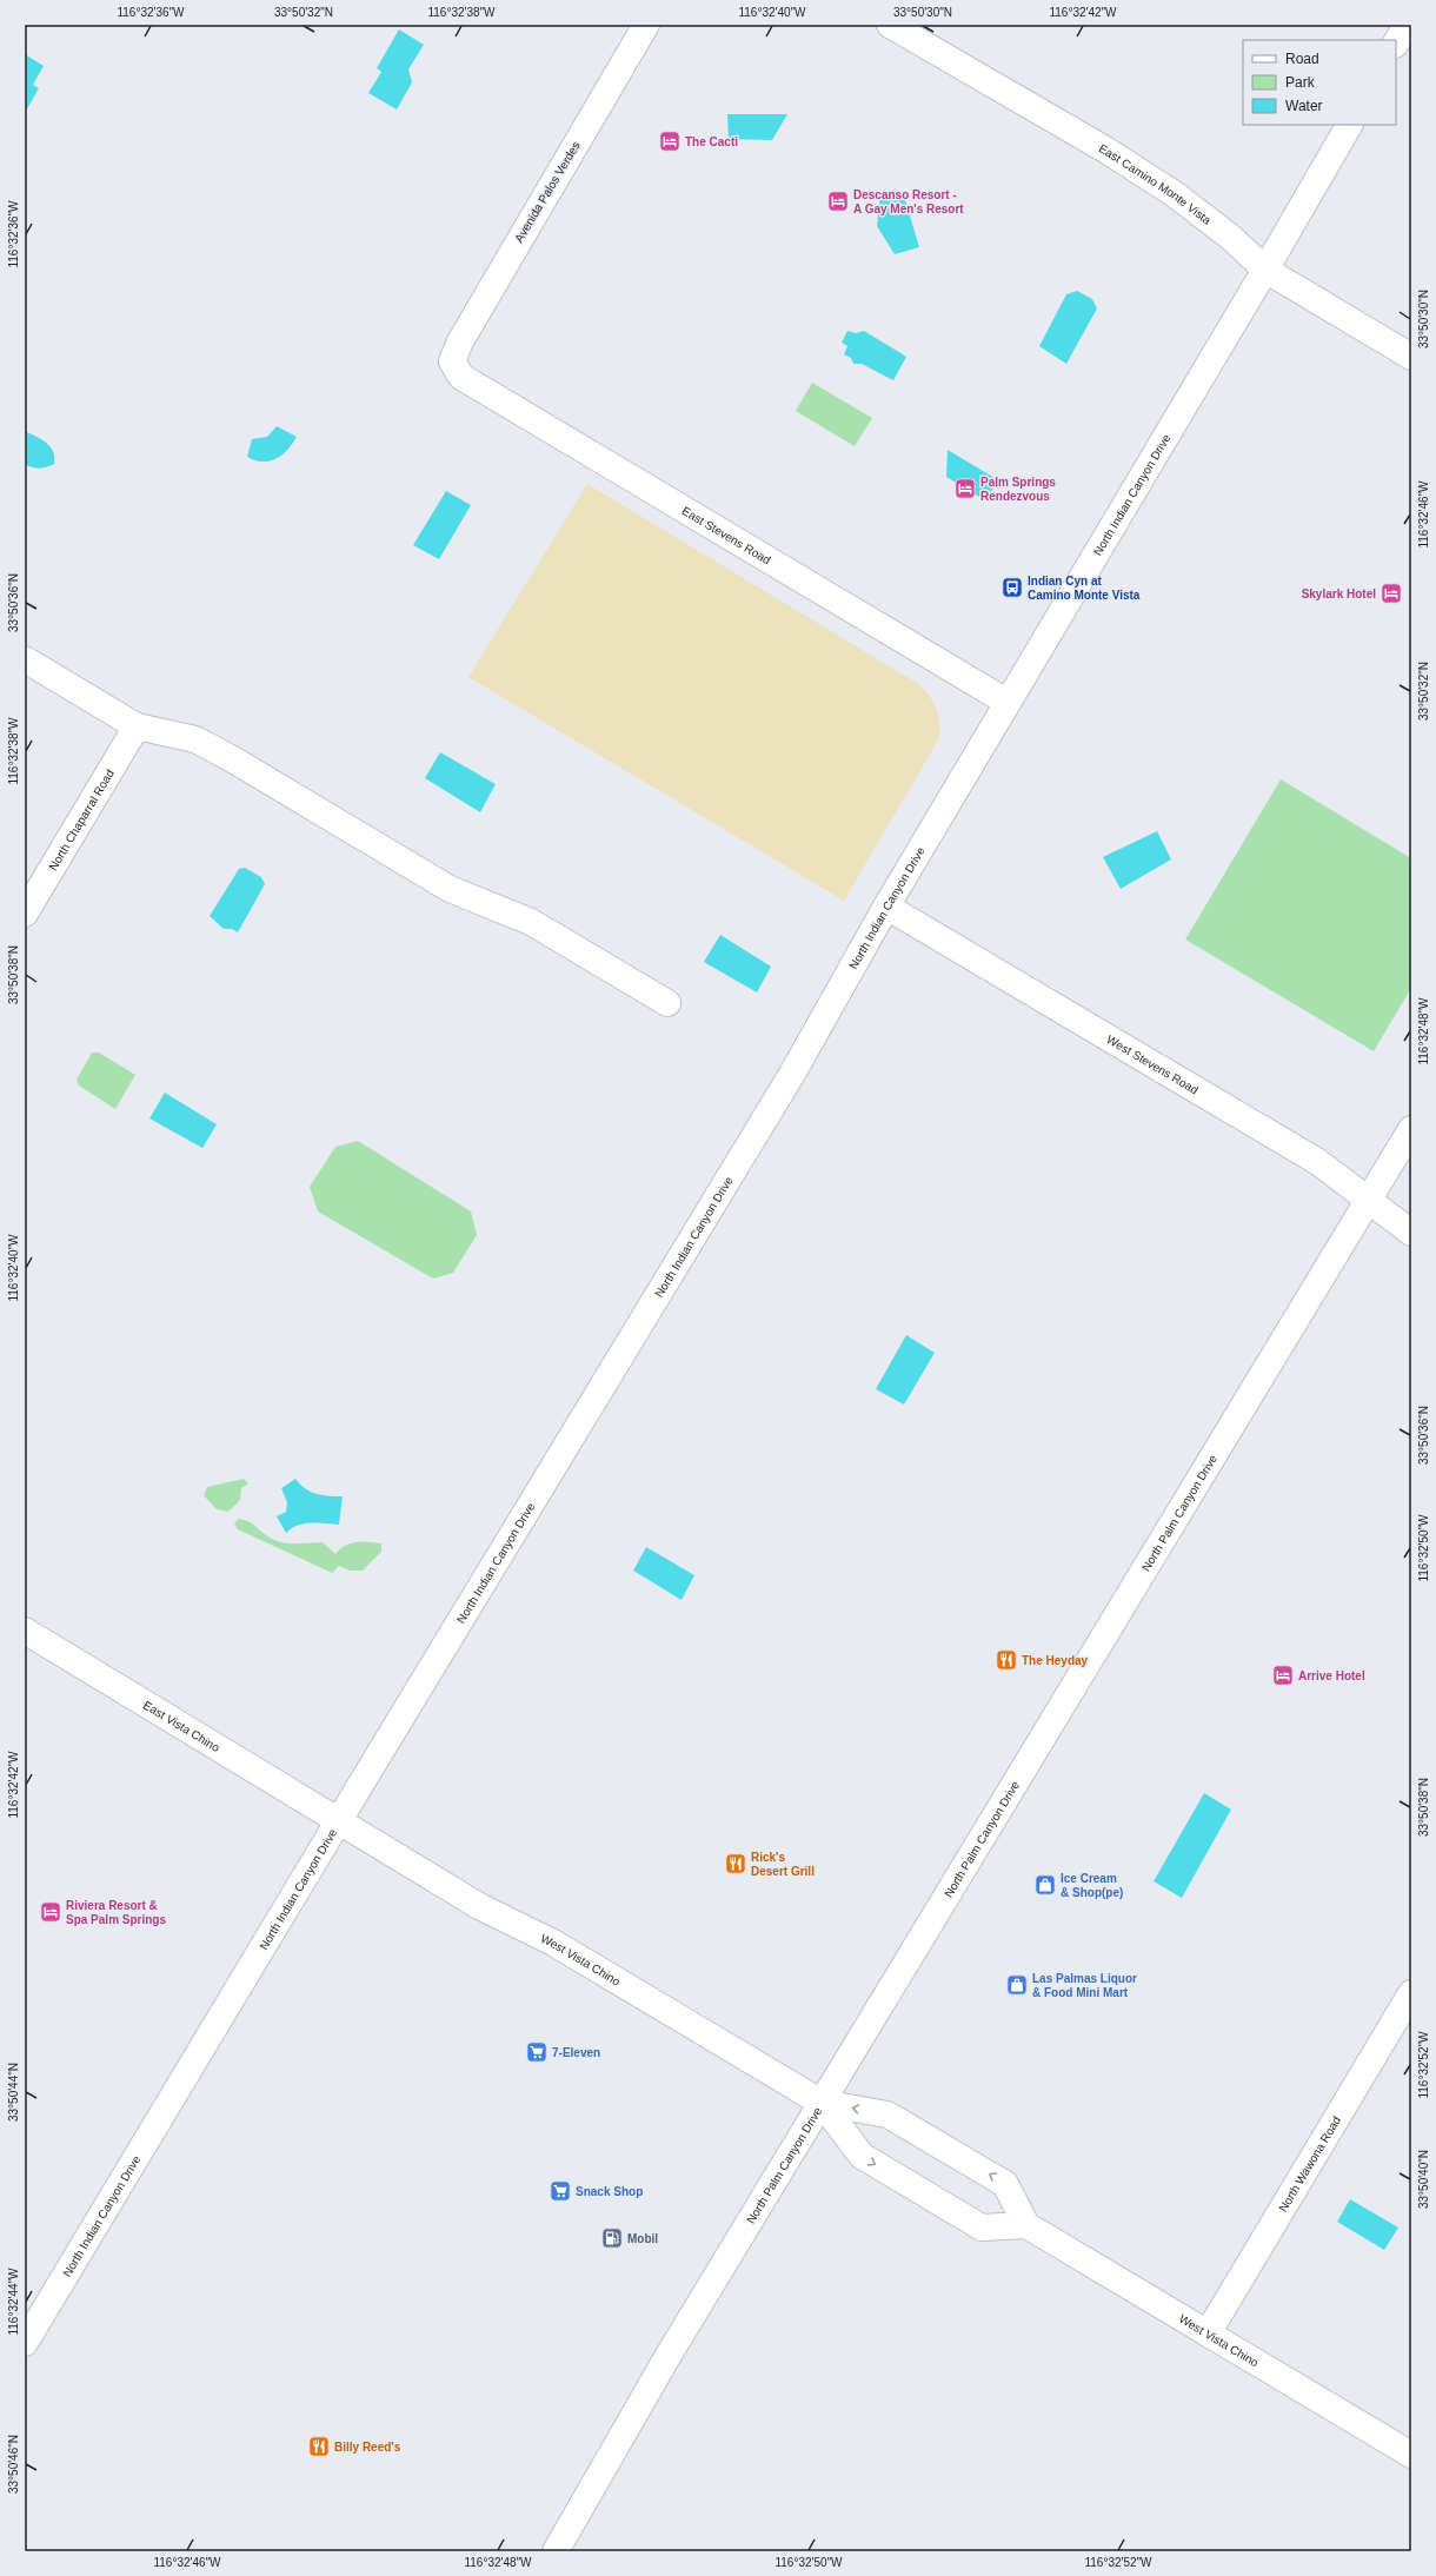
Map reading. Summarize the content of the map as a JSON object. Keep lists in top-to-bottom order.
{
  "streets": {
    "main road": [
      "East Camino Monte Vista",
      "Avenida Palos Verdes",
      "North Indian Canyon Drive",
      "East Stevens Road",
      "North Chaparral Road",
      "West Stevens Road",
      "North Palm Canyon Drive",
      "East Vista Chino",
      "West Vista Chino",
      "North Wawona Road"
    ]
  },
  "crossings": [
    ["East Camino Monte Vista", "North Indian Canyon Drive"],
    ["Avenida Palos Verdes", "East Stevens Road"],
    ["North Indian Canyon Drive", "East Stevens Road"],
    ["North Indian Canyon Drive", "West Stevens Road"],
    ["North Indian Canyon Drive", "East Vista Chino"],
    ["North Indian Canyon Drive", "West Vista Chino"],
    ["West Stevens Road", "North Palm Canyon Drive"],
    ["North Palm Canyon Drive", "West Vista Chino"],
    ["East Vista Chino", "West Vista Chino"],
    ["West Vista Chino", "North Wawona Road"]
  ],
  "places": {
    "hotel": [
      "The Cacti",
      "Descanso Resort - A Gay Men's Resort",
      "Palm Springs Rendezvous",
      "Skylark Hotel",
      "Arrive Hotel",
      "Riviera Resort & Spa Palm Springs"
    ],
    "bus stop": ["Indian Cyn at Camino Monte Vista"],
    "restaurant": ["The Heyday", "Rick's Desert Grill", "Billy Reed's"],
    "shop": ["Ice Cream & Shop(pe)", "Las Palmas Liquor & Food Mini Mart"],
    "supermarket": ["7-Eleven", "Snack Shop"],
    "fuel station": ["Mobil"]
  },
  "legend": ["Road", "Park", "Water"],
  "coordinates": [
    "116°32'36\"W",
    "33°50'32\"N",
    "116°32'38\"W",
    "116°32'40\"W",
    "33°50'30\"N",
    "116°32'42\"W",
    "116°32'46\"W",
    "33°50'36\"N",
    "33°50'38\"N",
    "116°32'48\"W",
    "116°32'50\"W",
    "116°32'52\"W",
    "33°50'44\"N",
    "33°50'40\"N",
    "116°32'44\"W",
    "33°50'46\"N"
  ]
}
